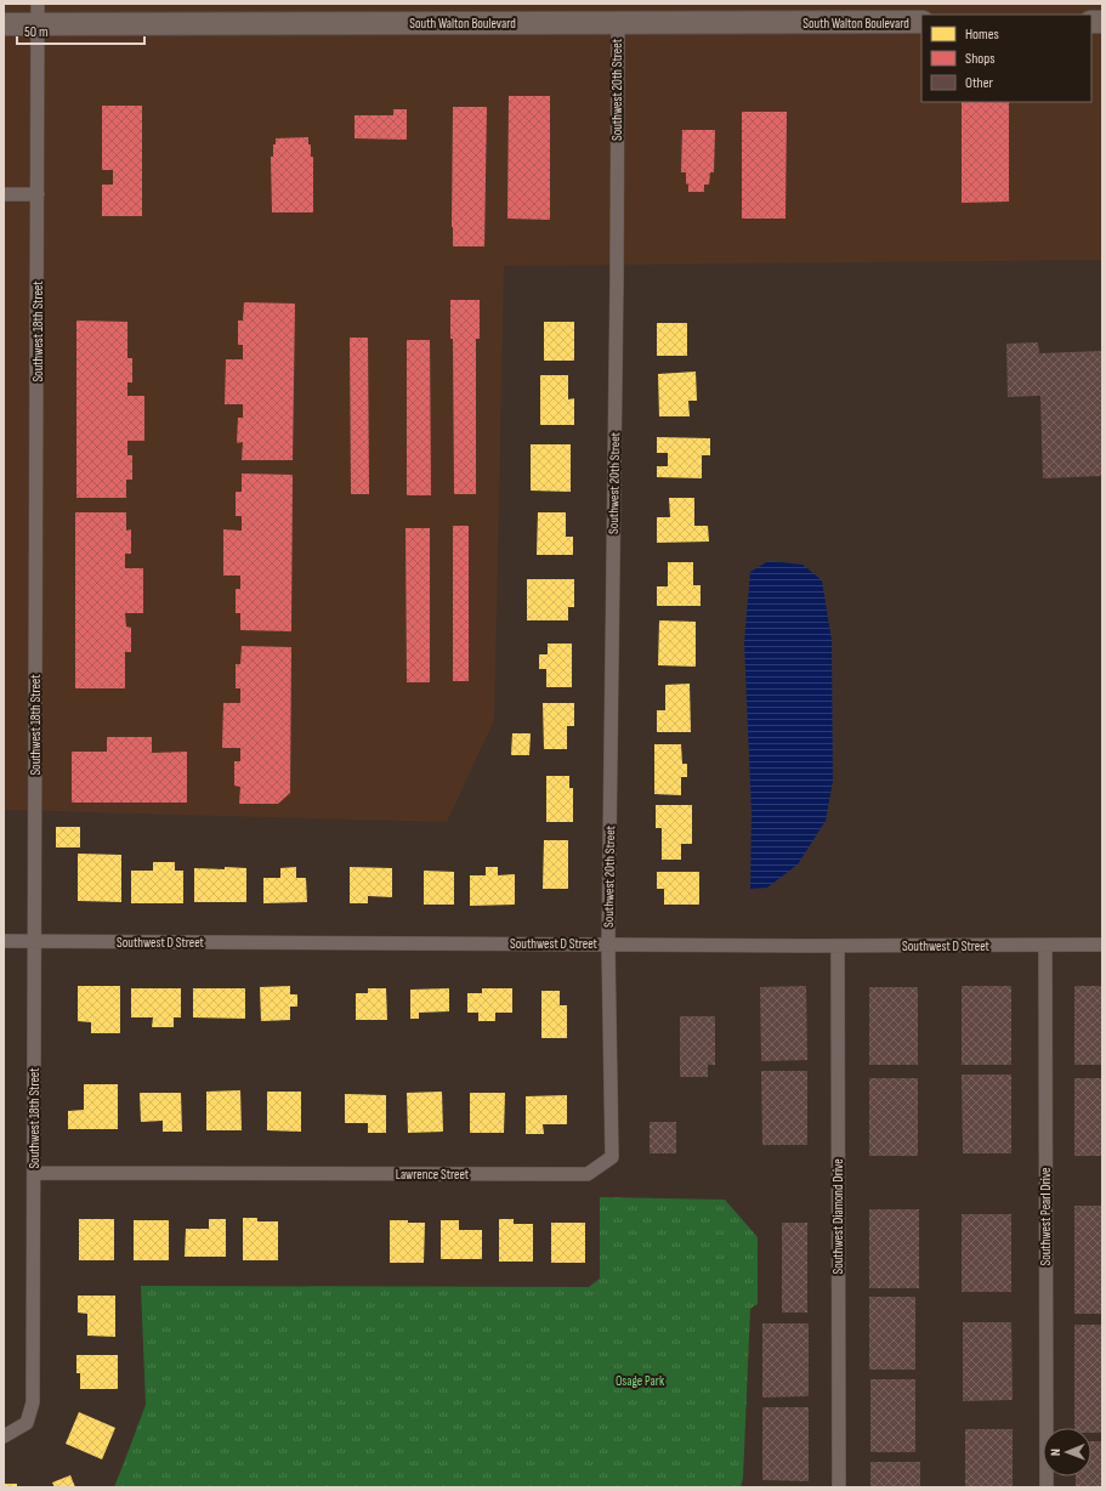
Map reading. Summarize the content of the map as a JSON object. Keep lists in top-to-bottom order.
{
  "streets": {
    "main road": ["South Walton Boulevard"],
    "street": [
      "Southwest 20th Street",
      "Southwest 18th Street",
      "Southwest D Street",
      "Lawrence Street",
      "Southwest Diamond Drive",
      "Southwest Pearl Drive"
    ]
  },
  "crossings": [
    ["South Walton Boulevard", "Southwest 20th Street"],
    ["South Walton Boulevard", "Southwest 18th Street"],
    ["Southwest 20th Street", "Southwest D Street"],
    ["Southwest 20th Street", "Lawrence Street"],
    ["Southwest 18th Street", "Southwest D Street"],
    ["Southwest 18th Street", "Lawrence Street"],
    ["Southwest D Street", "Lawrence Street"],
    ["Southwest D Street", "Southwest Diamond Drive"],
    ["Southwest D Street", "Southwest Pearl Drive"]
  ],
  "parks": ["Osage Park"],
  "legend": ["Homes", "Shops", "Other"],
  "scale_bar": "50 m",
  "north": "left"
}
